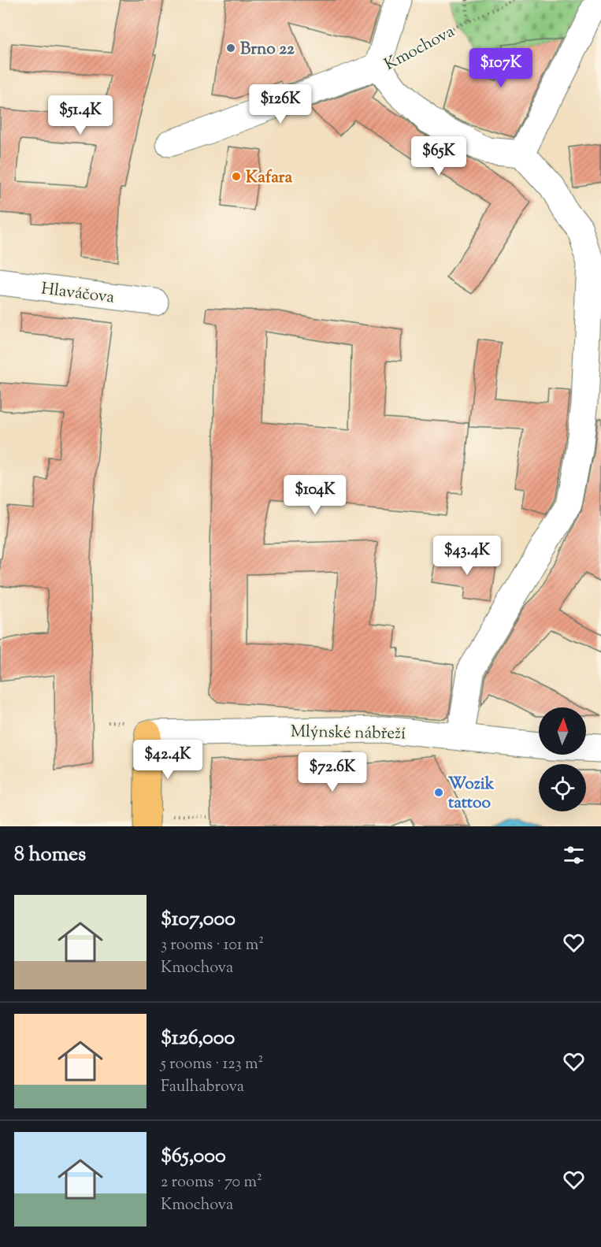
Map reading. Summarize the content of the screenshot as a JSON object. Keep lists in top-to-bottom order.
{
  "streets": {
    "street": ["Kmochova", "Hlaváčova", "Mlýnské nábřeží"]
  },
  "places": ["Brno 22", "Kafara", "Wozik tattoo"],
  "north": "top",
  "page": {
    "price": [
      "$107K",
      "$126K",
      "$51.4K",
      "$65K",
      "$104K",
      "$43.4K",
      "$42.4K",
      "$72.6K"
    ],
    "heading": "8 homes",
    "list": [
      {
        "name": "$107,000",
        "note": "3 rooms · 101 m² · Kmochova"
      },
      {
        "name": "$126,000",
        "note": "5 rooms · 123 m² · Faulhabrova"
      },
      {
        "name": "$65,000",
        "note": "2 rooms · 70 m² · Kmochova"
      }
    ]
  }
}
